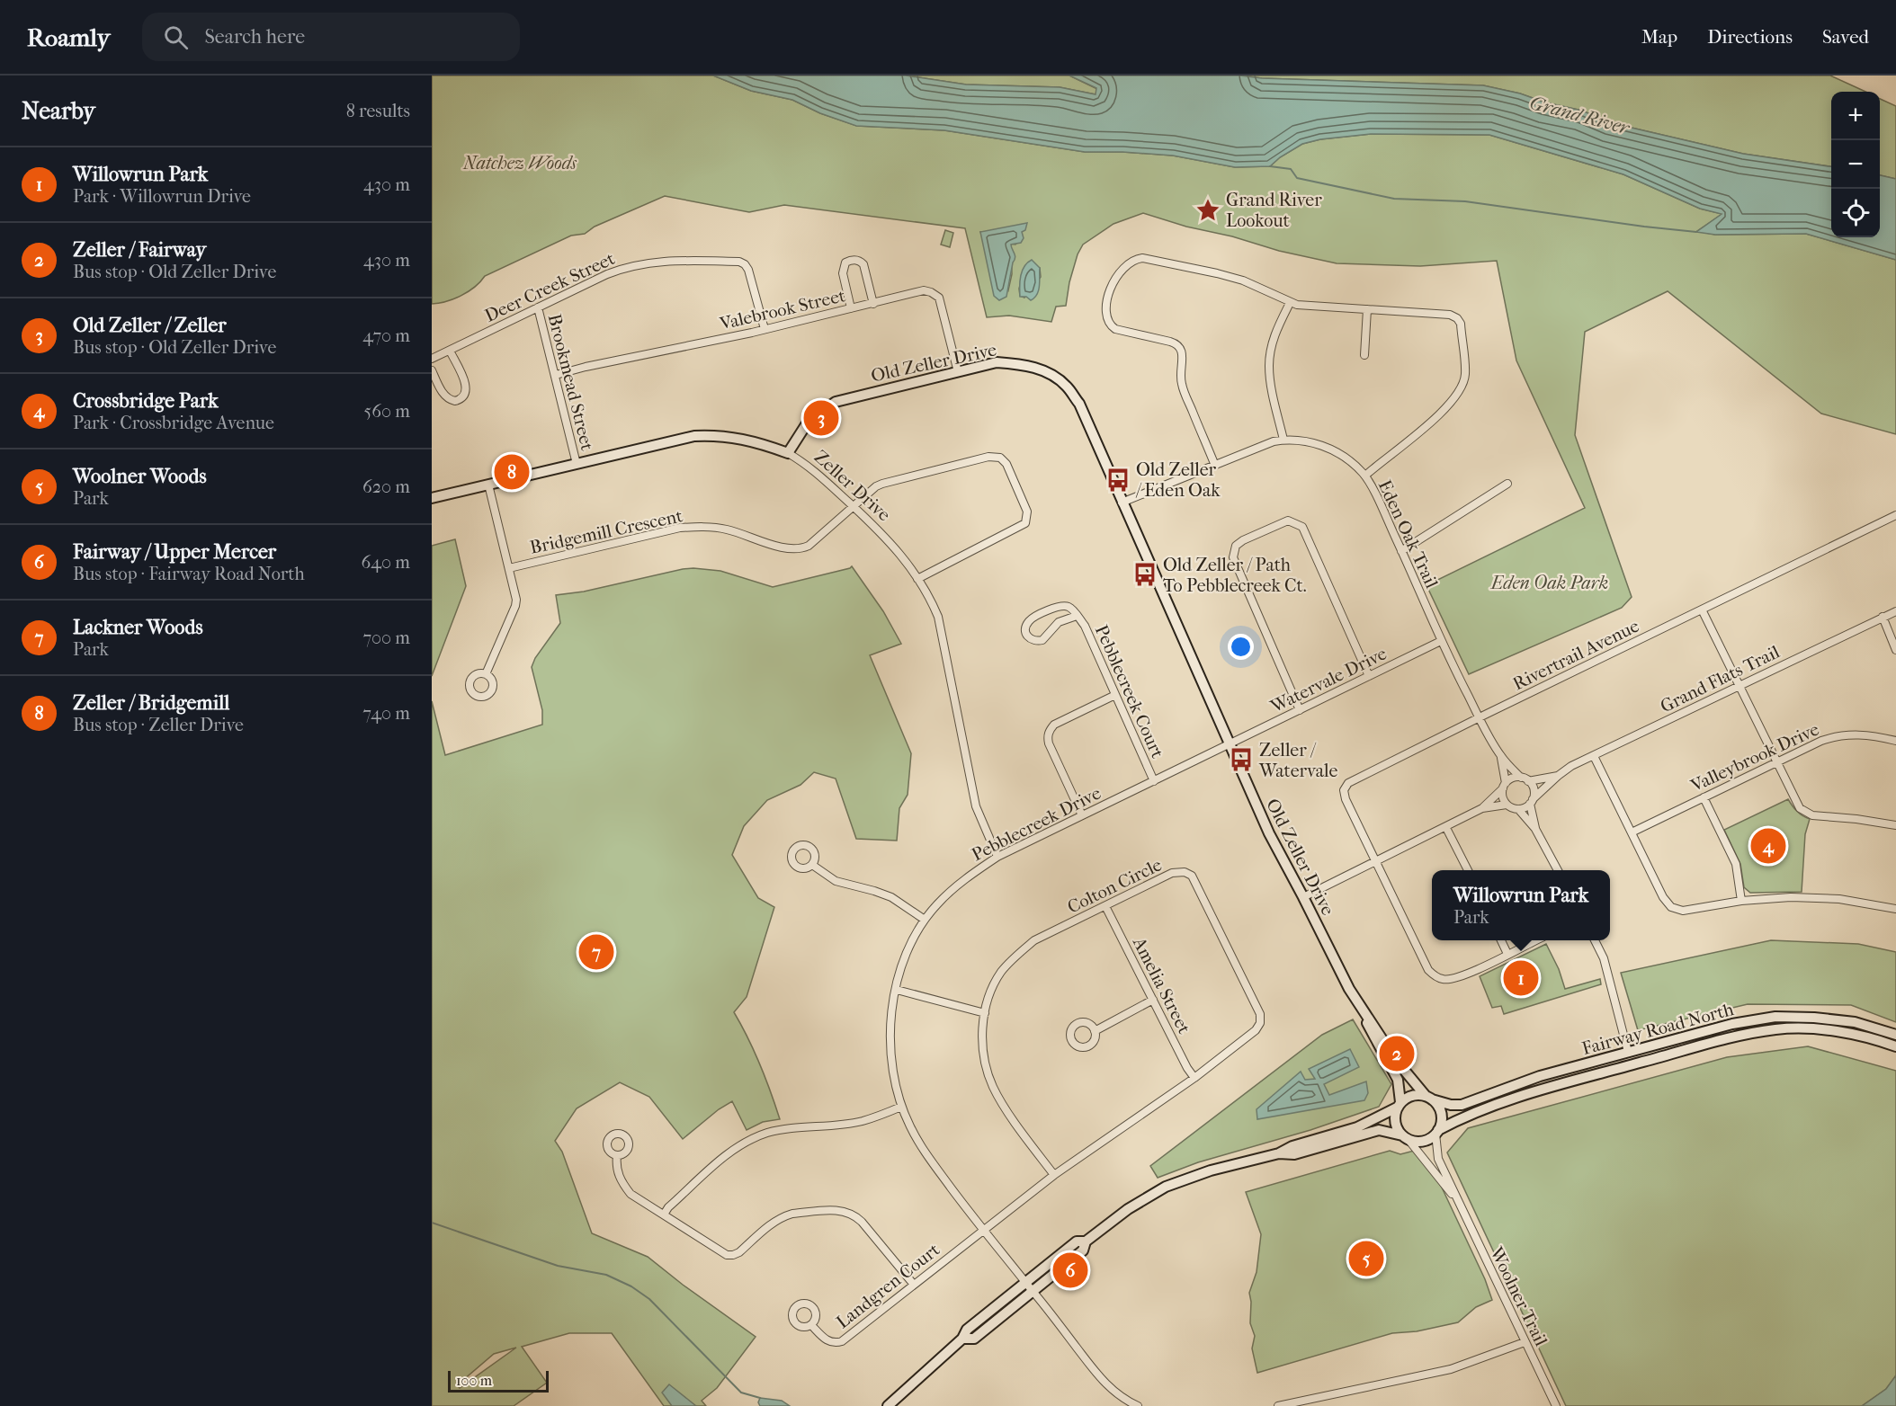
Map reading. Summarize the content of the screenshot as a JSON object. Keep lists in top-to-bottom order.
{
  "streets": {
    "main road": ["Old Zeller Drive", "Zeller Drive", "Fairway Road North"],
    "street": [
      "Deer Creek Street",
      "Valebrook Street",
      "Brookmead Street",
      "Bridgemill Crescent",
      "Eden Oak Trail",
      "Rivertrail Avenue",
      "Grand Flats Trail",
      "Watervale Drive",
      "Pebblecreek Court",
      "Valleybrook Drive",
      "Pebblecreek Drive",
      "Colton Circle",
      "Amelia Street",
      "Landgren Court",
      "Woolner Trail"
    ]
  },
  "crossings": [
    ["Deer Creek Street", "Valebrook Street"],
    ["Deer Creek Street", "Brookmead Street"],
    ["Valebrook Street", "Old Zeller Drive"],
    ["Valebrook Street", "Brookmead Street"],
    ["Old Zeller Drive", "Zeller Drive"],
    ["Old Zeller Drive", "Eden Oak Trail"],
    ["Old Zeller Drive", "Watervale Drive"],
    ["Old Zeller Drive", "Pebblecreek Drive"],
    ["Old Zeller Drive", "Fairway Road North"],
    ["Old Zeller Drive", "Woolner Trail"],
    ["Brookmead Street", "Zeller Drive"],
    ["Zeller Drive", "Bridgemill Crescent"],
    ["Zeller Drive", "Pebblecreek Drive"],
    ["Eden Oak Trail", "Rivertrail Avenue"],
    ["Eden Oak Trail", "Grand Flats Trail"],
    ["Eden Oak Trail", "Watervale Drive"],
    ["Watervale Drive", "Pebblecreek Drive"],
    ["Pebblecreek Court", "Pebblecreek Drive"],
    ["Pebblecreek Drive", "Colton Circle"],
    ["Pebblecreek Drive", "Landgren Court"],
    ["Colton Circle", "Amelia Street"],
    ["Colton Circle", "Landgren Court"],
    ["Fairway Road North", "Woolner Trail"]
  ],
  "water": ["Grand River"],
  "parks": ["Natchez Woods", "Eden Oak Park"],
  "places": {
    "place": ["Grand River Lookout"],
    "bus stop": ["Old Zeller / Eden Oak", "Old Zeller / Path To Pebblecreek Ct.", "Zeller / Watervale"]
  },
  "scale_bar": "100 m",
  "page": {
    "header": "Roamly",
    "search": "Search here",
    "nav": ["Map", "Directions", "Saved"],
    "heading": ["Nearby", "8 results"],
    "map_buttons": ["+", "−"],
    "list": [
      {
        "mark": "1",
        "name": "Willowrun Park",
        "note": "Park · Willowrun Drive",
        "value": "430 m"
      },
      {
        "mark": "2",
        "name": "Zeller / Fairway",
        "note": "Bus stop · Old Zeller Drive",
        "value": "430 m"
      },
      {
        "mark": "3",
        "name": "Old Zeller / Zeller",
        "note": "Bus stop · Old Zeller Drive",
        "value": "470 m"
      },
      {
        "mark": "4",
        "name": "Crossbridge Park",
        "note": "Park · Crossbridge Avenue",
        "value": "560 m"
      },
      {
        "mark": "5",
        "name": "Woolner Woods",
        "note": "Park",
        "value": "620 m"
      },
      {
        "mark": "6",
        "name": "Fairway / Upper Mercer",
        "note": "Bus stop · Fairway Road North",
        "value": "640 m"
      },
      {
        "mark": "7",
        "name": "Lackner Woods",
        "note": "Park",
        "value": "700 m"
      },
      {
        "mark": "8",
        "name": "Zeller / Bridgemill",
        "note": "Bus stop · Zeller Drive",
        "value": "740 m"
      }
    ],
    "pins": [
      "3",
      "8",
      "4",
      "7",
      "1",
      "2",
      "5",
      "6"
    ],
    "popup": ["Willowrun Park", "Park"],
    "scale": "100 m"
  }
}
